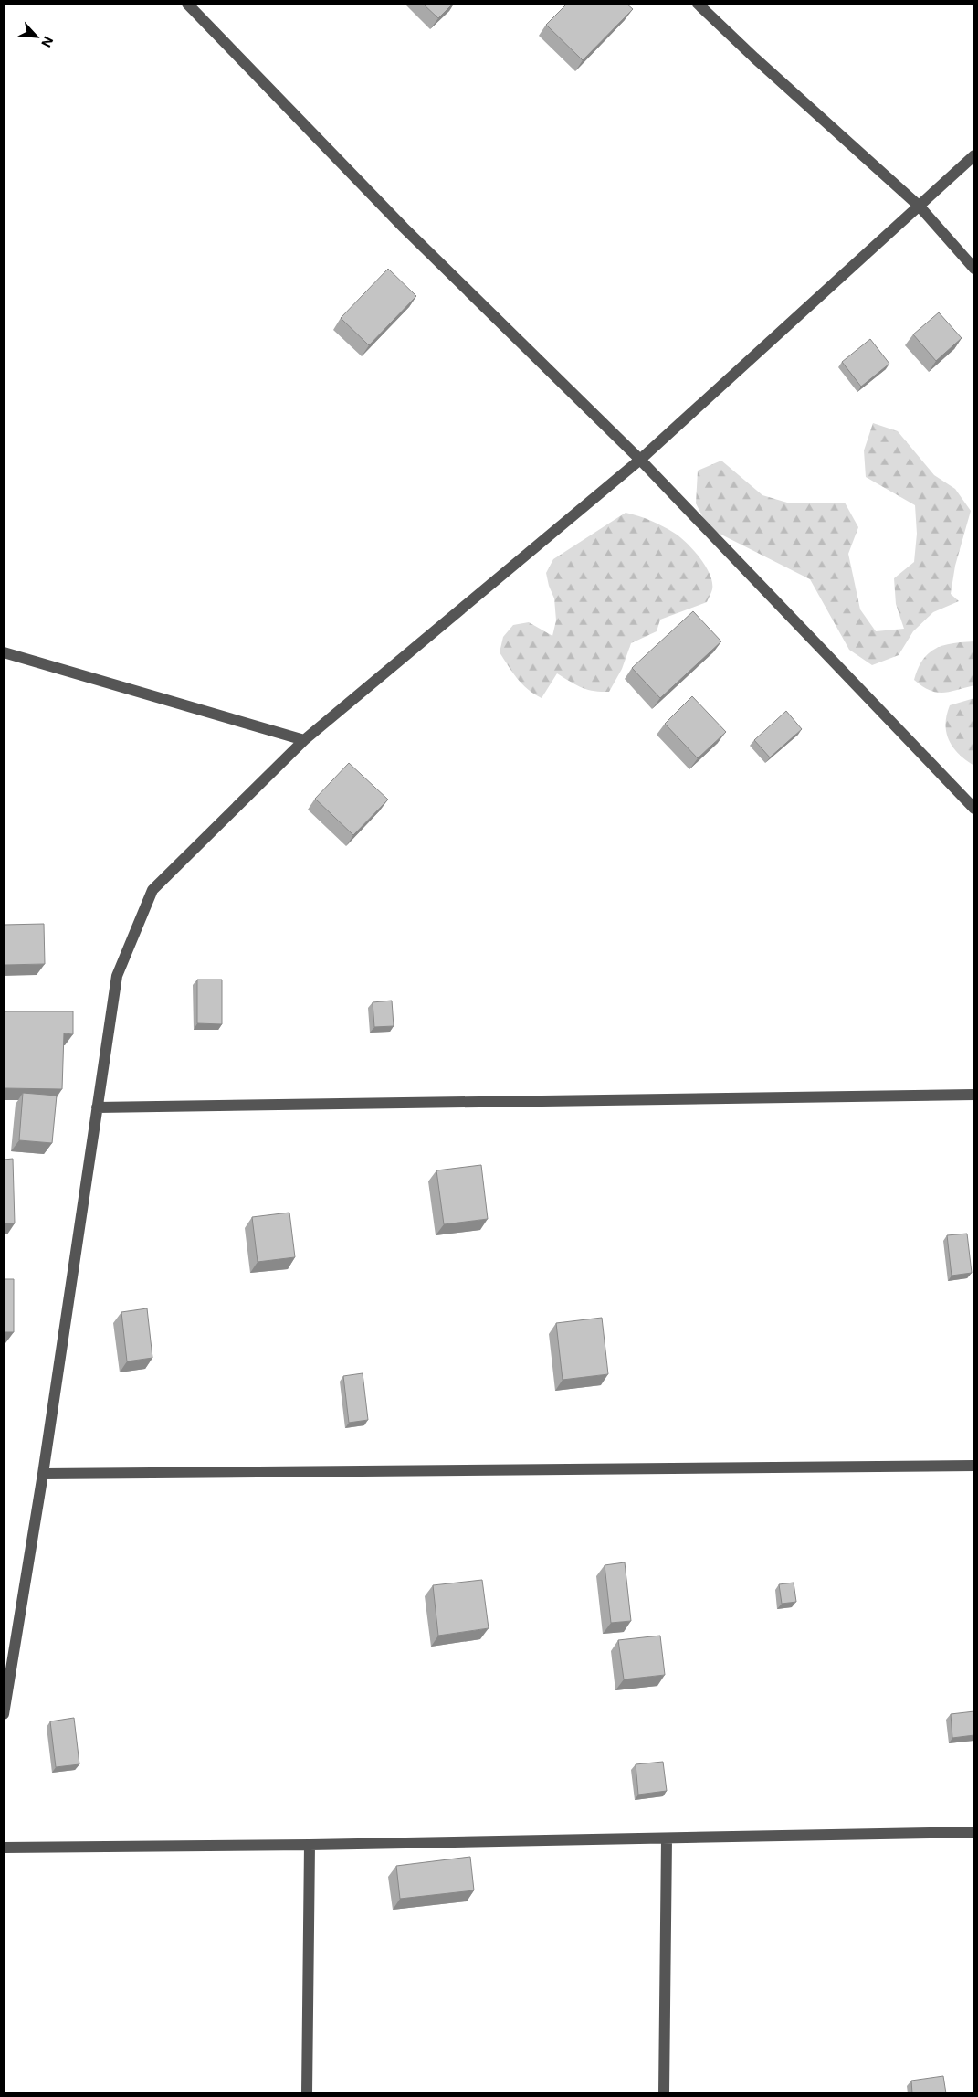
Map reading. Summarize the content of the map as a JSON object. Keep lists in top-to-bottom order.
{
  "north": "bottom right"
}
